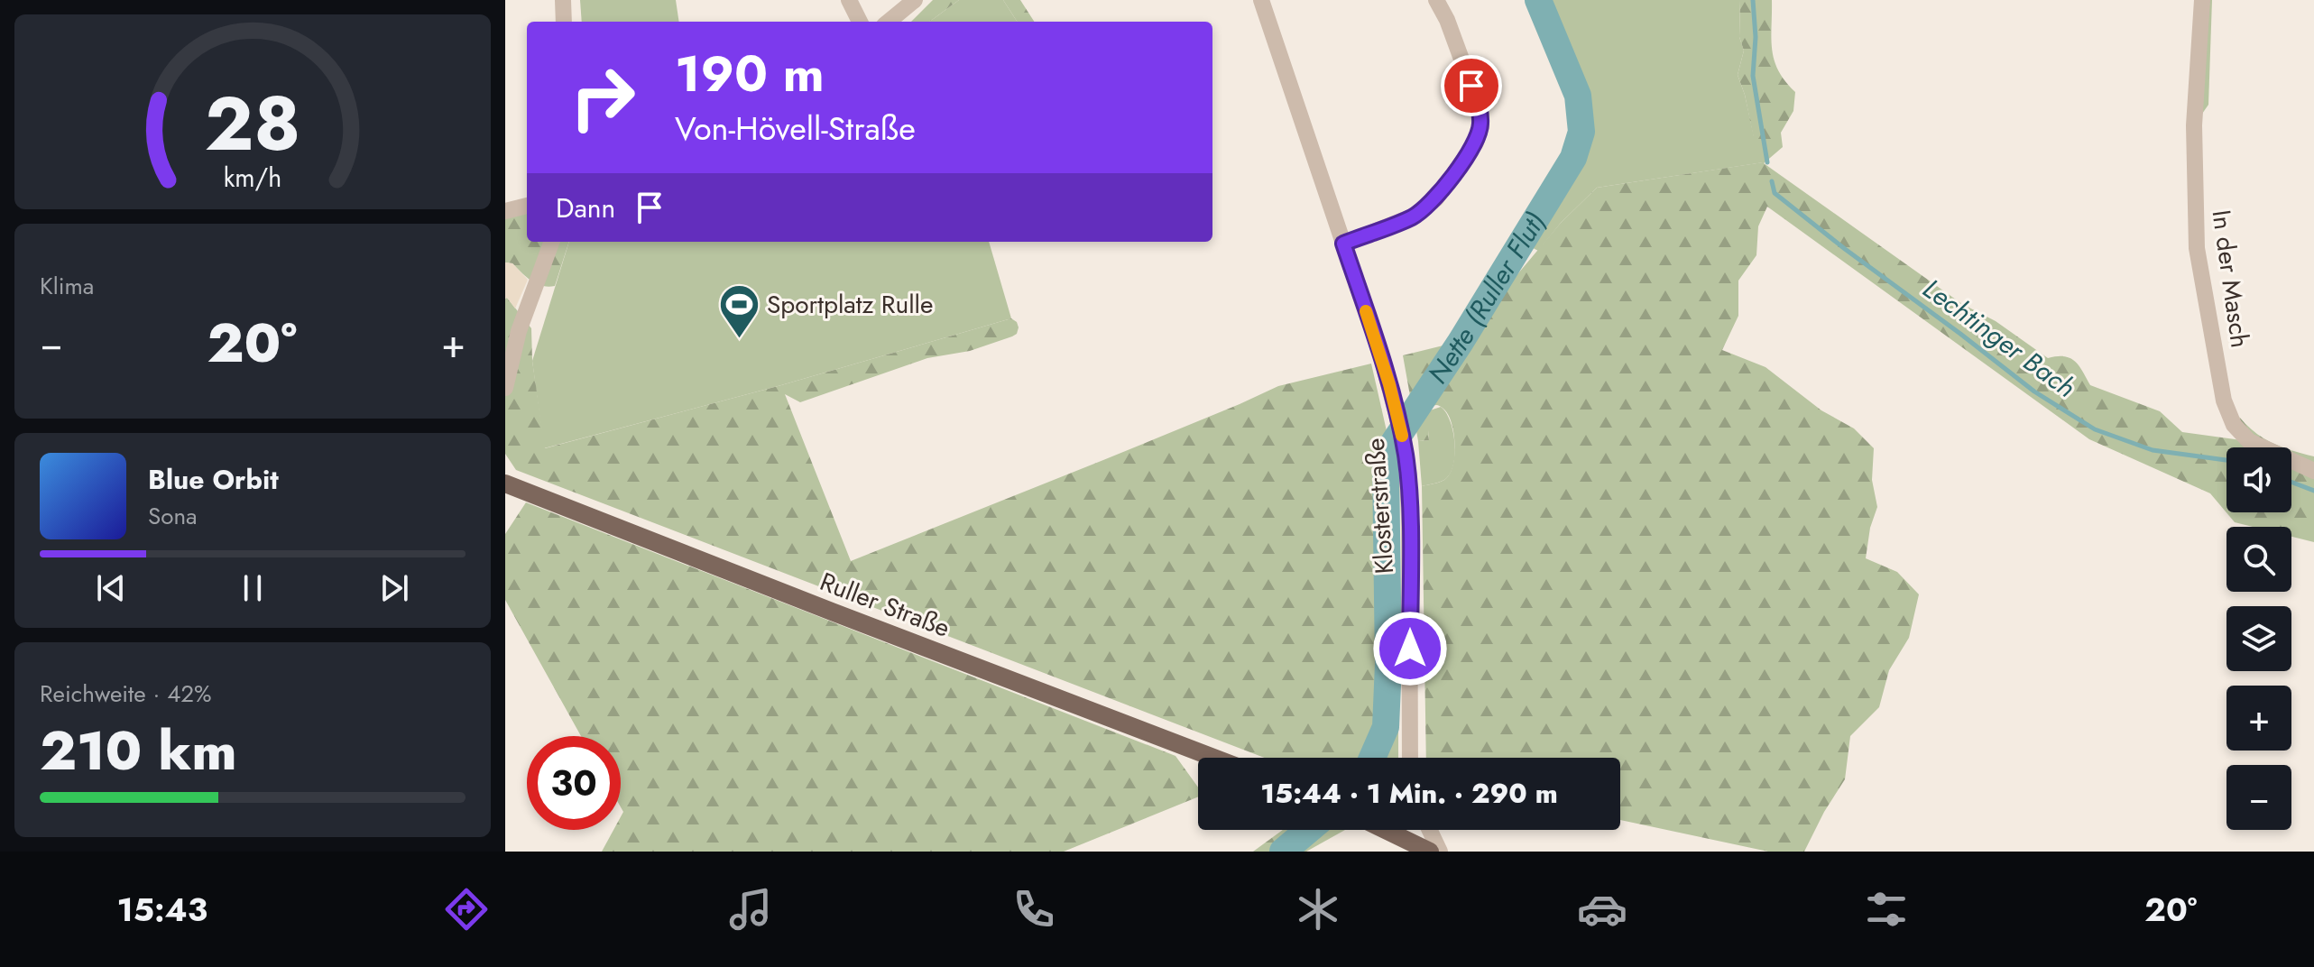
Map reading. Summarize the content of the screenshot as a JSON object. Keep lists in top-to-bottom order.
{
  "streets": {
    "main road": ["Ruller Straße"],
    "street": ["In der Masch", "Klosterstraße"]
  },
  "water": ["Nette (Ruller Flut)", "Lechtinger Bach"],
  "places": {
    "sports": ["Sportplatz Rulle"]
  },
  "page": {
    "turn": ["190 m", "Von-Hövell-Straße"],
    "then": "Dann",
    "tile": [
      "Klima",
      ["Reichweite · 42%", "210 km"]
    ],
    "heat": ["−", "20°", "+"],
    "map_buttons": ["+", "−"],
    "song": ["Blue Orbit", "Sona"],
    "limit": "30",
    "trip": "15:44 · 1 Min. · 290 m",
    "tabs": ["15:43", "20°"],
    "gauge": ["28", "km/h"]
  }
}
